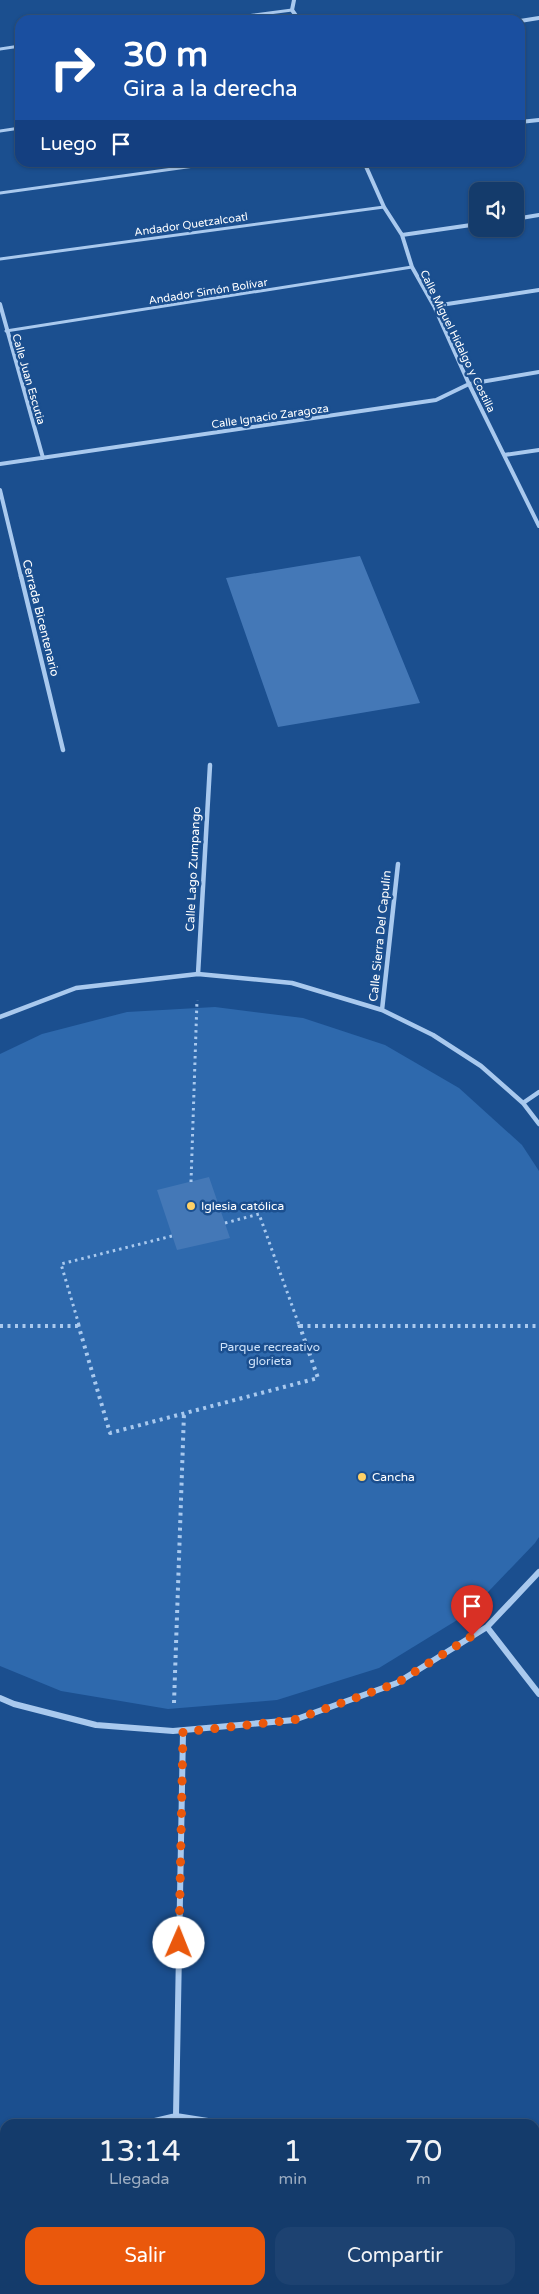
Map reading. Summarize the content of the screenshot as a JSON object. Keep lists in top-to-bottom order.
{
  "streets": {
    "street": [
      "Andador Quetzalcoatl",
      "Andador Simón Bolívar",
      "Calle Miguel Hidalgo y Costilla",
      "Calle Juan Escutia",
      "Calle Ignacio Zaragoza",
      "Cerrada Bicentenario",
      "Calle Lago Zumpango",
      "Calle Sierra Del Capulín"
    ]
  },
  "crossings": [
    ["Andador Quetzalcoatl", "Calle Miguel Hidalgo y Costilla"],
    ["Andador Simón Bolívar", "Calle Miguel Hidalgo y Costilla"],
    ["Andador Simón Bolívar", "Calle Juan Escutia"],
    ["Calle Miguel Hidalgo y Costilla", "Calle Ignacio Zaragoza"],
    ["Calle Juan Escutia", "Calle Ignacio Zaragoza"]
  ],
  "parks": ["Parque recreativo glorieta"],
  "places": ["Iglesia católica", "Cancha"],
  "page": {
    "turn": ["30 m", "Gira a la derecha"],
    "then": "Luego",
    "eta": [
      "13:14",
      "Llegada",
      "1",
      "min",
      "70",
      "m"
    ],
    "buttons": ["Salir", "Compartir"]
  }
}
